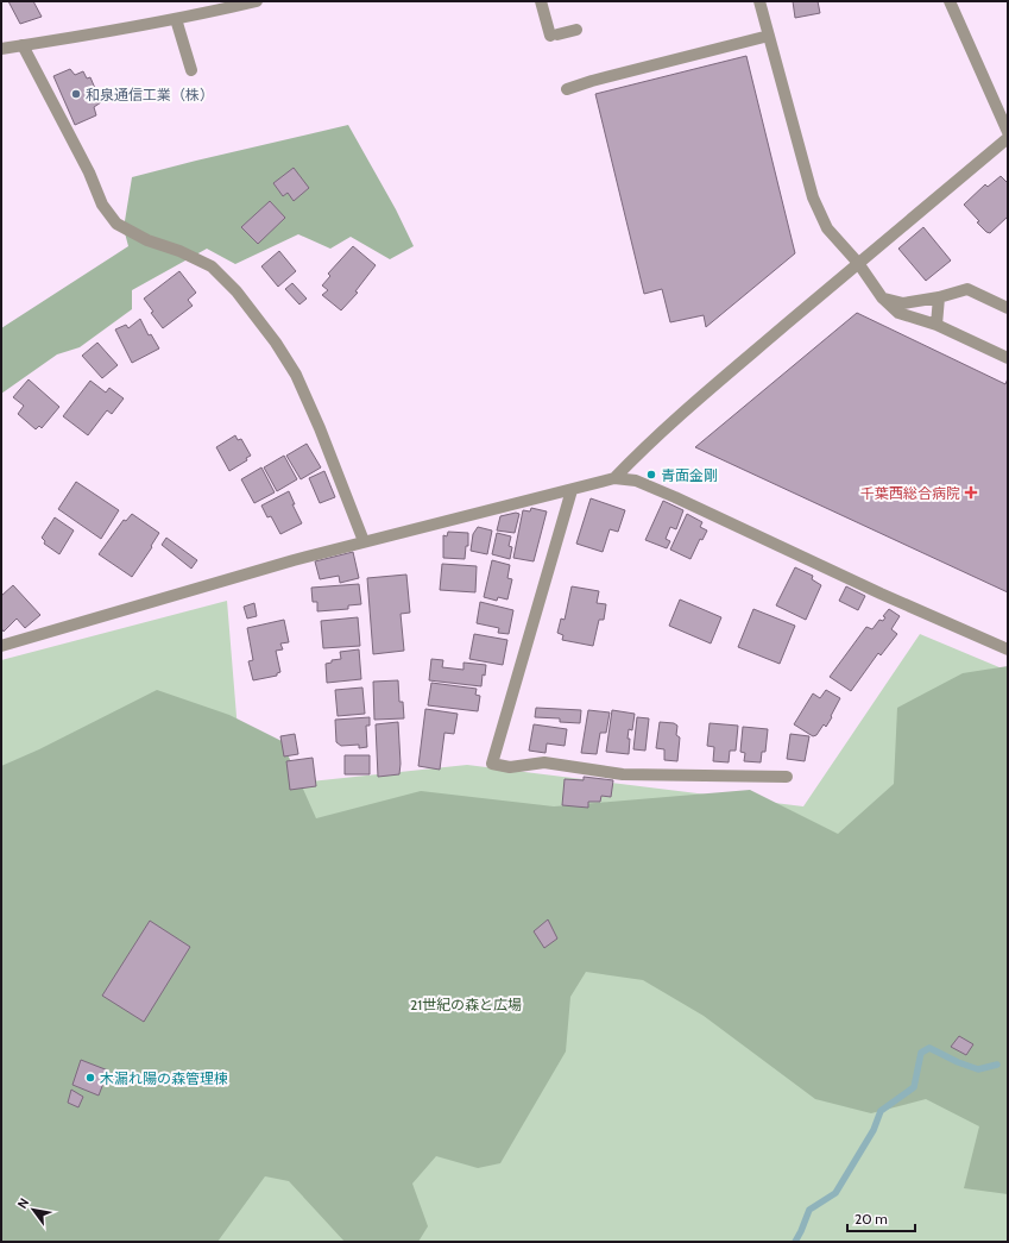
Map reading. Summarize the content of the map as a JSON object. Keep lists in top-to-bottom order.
{
  "parks": ["21世紀の森と広場"],
  "places": {
    "other": ["和泉通信工業（株）", "青面金剛", "木漏れ陽の森管理棟"],
    "health": ["千葉西総合病院"]
  },
  "scale_bar": "20 m",
  "north": "top left"
}
